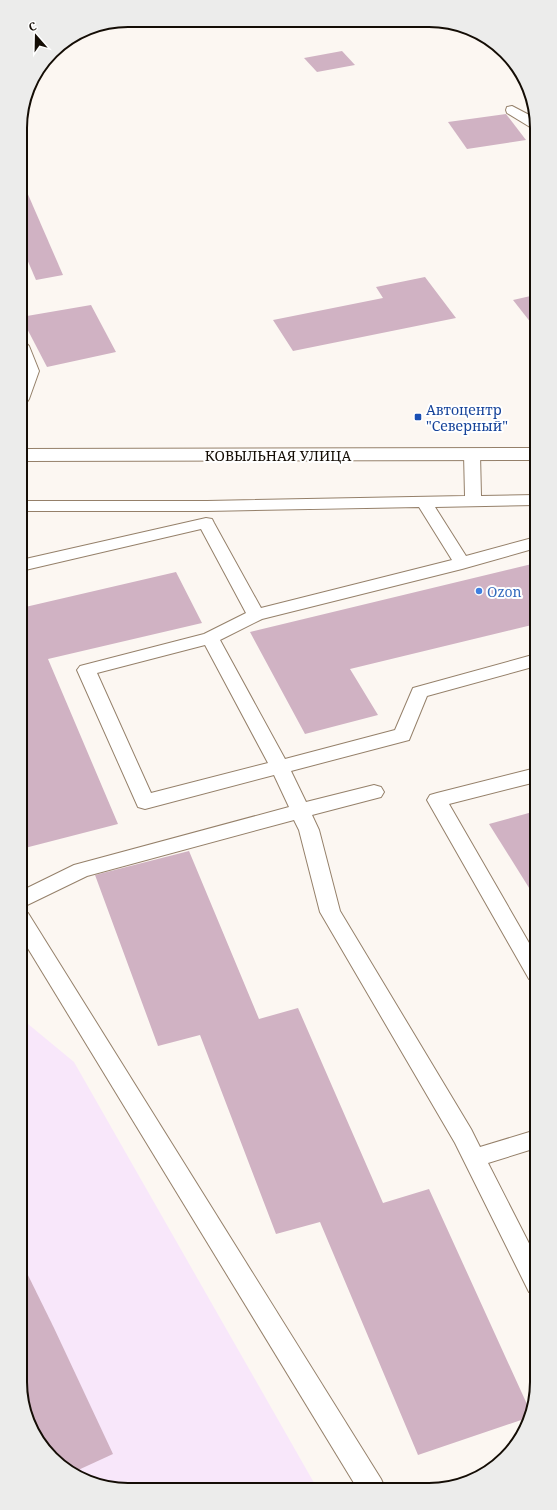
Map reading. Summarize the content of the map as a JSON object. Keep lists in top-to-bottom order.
{
  "streets": {
    "main road": ["КОВЫЛЬНАЯ УЛИЦА"]
  },
  "places": {
    "transit": ["Автоцентр \"Северный\""],
    "other": ["Ozon"]
  },
  "north": "top"
}
